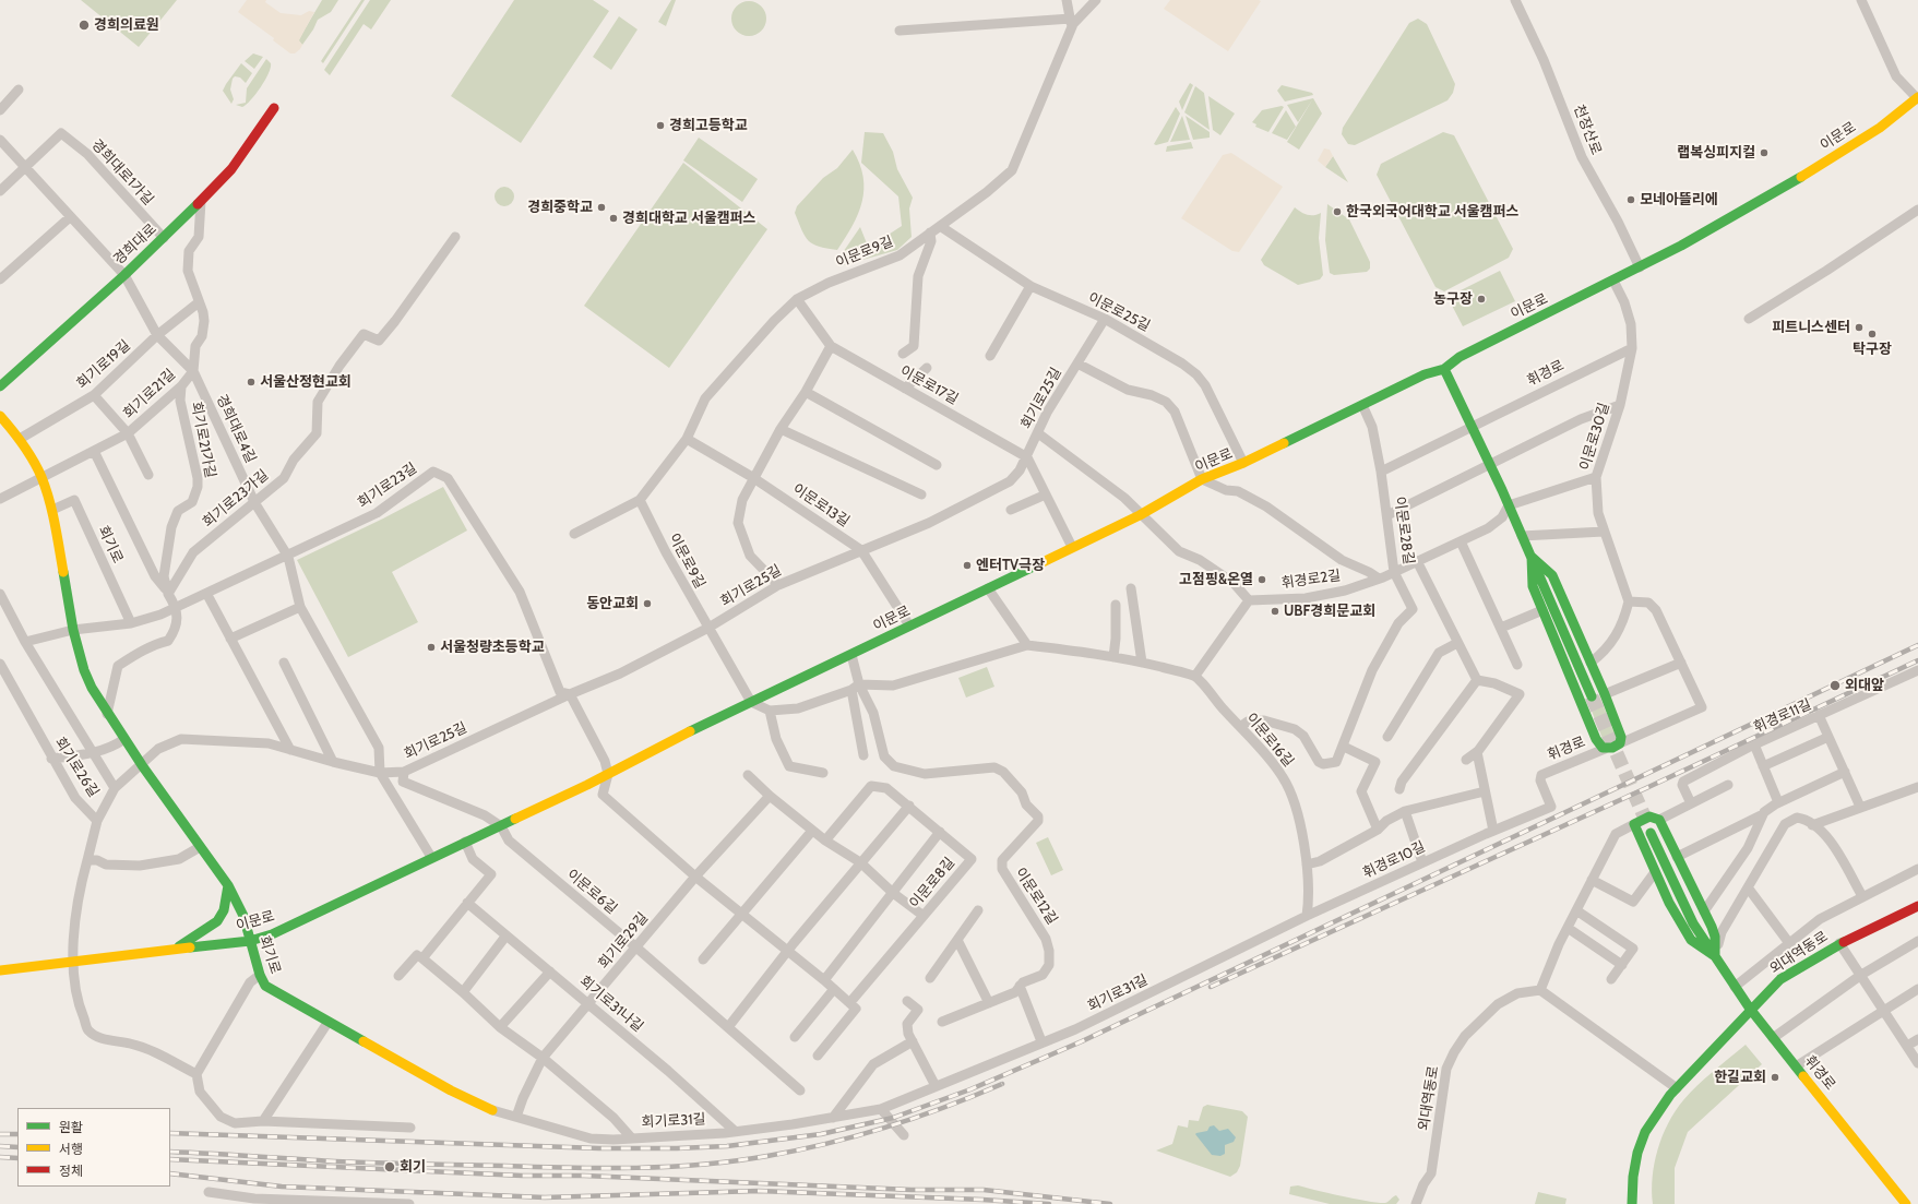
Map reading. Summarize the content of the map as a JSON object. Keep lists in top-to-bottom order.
{
  "streets": {
    "main road": [
      "이문로",
      "경희대로",
      "휘경로",
      "회기로",
      "외대역동로"
    ],
    "street": [
      "천장산로",
      "경희대로1가길",
      "이문로9길",
      "이문로25길",
      "회기로19길",
      "이문로17길",
      "회기로21길",
      "회기로25길",
      "경희대로4길",
      "이문로30길",
      "회기로21가길",
      "회기로23길",
      "회기로23가길",
      "이문로13길",
      "이문로28길",
      "휘경로2길",
      "휘경로11길",
      "이문로16길",
      "회기로26길",
      "휘경로10길",
      "이문로8길",
      "이문로6길",
      "이문로12길",
      "회기로29길",
      "회기로31길",
      "회기로31나길"
    ]
  },
  "crossings": [
    ["천장산로", "이문로"],
    ["이문로", "이문로9길"],
    ["이문로", "이문로25길"],
    ["이문로", "이문로30길"],
    ["이문로", "회기로23길"],
    ["이문로", "이문로13길"],
    ["이문로", "이문로28길"],
    ["이문로", "회기로"],
    ["이문로", "이문로6길"],
    ["이문로", "이문로12길"],
    ["경희대로1가길", "경희대로"],
    ["경희대로1가길", "경희대로4길"],
    ["경희대로", "회기로21길"],
    ["경희대로", "경희대로4길"],
    ["이문로9길", "이문로25길"],
    ["이문로9길", "이문로17길"],
    ["이문로9길", "회기로25길"],
    ["이문로9길", "이문로13길"],
    ["이문로25길", "회기로25길"],
    ["회기로19길", "회기로21길"],
    ["회기로19길", "경희대로4길"],
    ["회기로19길", "회기로"],
    ["휘경로", "이문로30길"],
    ["휘경로", "이문로28길"],
    ["휘경로", "휘경로10길"],
    ["휘경로", "외대역동로"],
    ["이문로17길", "회기로25길"],
    ["회기로21길", "경희대로4길"],
    ["회기로21길", "회기로21가길"],
    ["회기로21길", "회기로"],
    ["회기로25길", "경희대로4길"],
    ["회기로25길", "회기로23길"],
    ["회기로25길", "이문로13길"],
    ["회기로25길", "회기로"],
    ["회기로25길", "회기로26길"],
    ["경희대로4길", "회기로23길"],
    ["경희대로4길", "회기로23가길"],
    ["회기로21가길", "회기로23가길"],
    ["회기로23길", "회기로"],
    ["이문로28길", "휘경로2길"],
    ["이문로28길", "이문로16길"],
    ["회기로", "회기로26길"],
    ["회기로", "회기로29길"],
    ["회기로", "회기로31길"],
    ["이문로16길", "휘경로10길"],
    ["이문로16길", "회기로31길"],
    ["휘경로10길", "회기로31길"],
    ["이문로6길", "회기로29길"],
    ["회기로29길", "회기로31길"],
    ["회기로29길", "회기로31나길"],
    ["회기로31길", "회기로31나길"]
  ],
  "places": [
    "경희의료원",
    "경희고등학교",
    "랩복싱피지컬",
    "모네아뜰리에",
    "경희중학교",
    "한국외국어대학교 서울캠퍼스",
    "경희대학교 서울캠퍼스",
    "농구장",
    "피트니스센터",
    "탁구장",
    "서울산정현교회",
    "엔터TV극장",
    "고점핑&온열",
    "동안교회",
    "UBF경희문교회",
    "서울청량초등학교",
    "외대앞",
    "한길교회",
    "회기"
  ],
  "legend": ["원활", "서행", "정체"]
}
